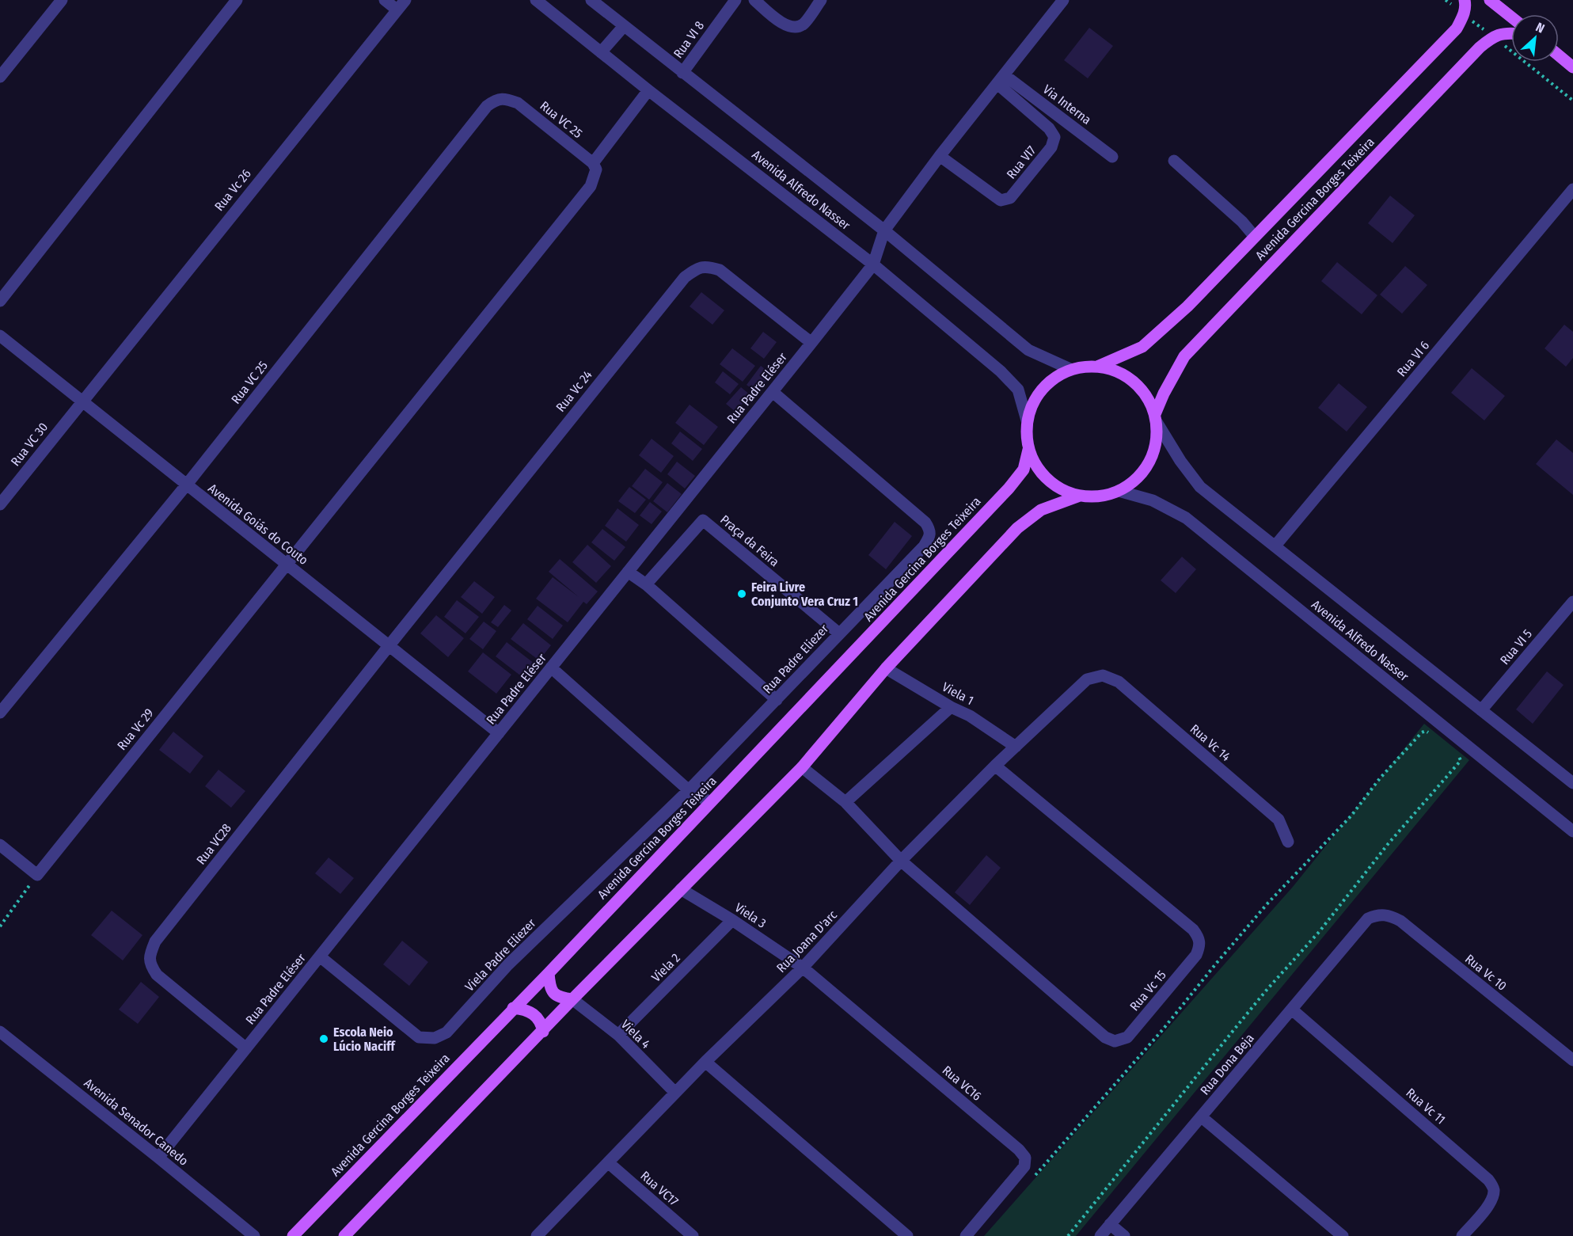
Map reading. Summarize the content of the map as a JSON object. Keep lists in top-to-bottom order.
{
  "streets": {
    "main road": ["Avenida Gercina Borges Teixeira"],
    "street": [
      "Rua VI 8",
      "Via Interna",
      "Rua VC 25",
      "Rua VI7",
      "Rua Vc 26",
      "Avenida Alfredo Nasser",
      "Rua VI 6",
      "Rua Padre Eléser",
      "Rua Vc 24",
      "Rua VC 30",
      "Avenida Goiás do Couto",
      "Praça da Feira",
      "Rua VI 5",
      "Rua Padre Eliezer",
      "Viela 1",
      "Rua Vc 29",
      "Rua Vc 14",
      "Rua VC28",
      "Viela 3",
      "Rua Joana D'arc",
      "Viela Padre Eliezer",
      "Viela 2",
      "Rua Vc 10",
      "Rua Vc 15",
      "Viela 4",
      "Rua Dona Beja",
      "Rua VC16",
      "Rua Vc 11",
      "Avenida Senador Canedo",
      "Rua VC17"
    ]
  },
  "crossings": [
    ["Rua VI 8", "Avenida Alfredo Nasser"],
    ["Via Interna", "Rua VI7"],
    ["Rua VC 25", "Avenida Goiás do Couto"],
    ["Rua Vc 26", "Rua VC 30"],
    ["Rua Vc 26", "Avenida Goiás do Couto"],
    ["Avenida Alfredo Nasser", "Avenida Gercina Borges Teixeira"],
    ["Avenida Alfredo Nasser", "Rua VI 6"],
    ["Avenida Alfredo Nasser", "Rua Padre Eléser"],
    ["Avenida Alfredo Nasser", "Rua VI 5"],
    ["Rua Padre Eléser", "Rua Vc 24"],
    ["Rua Padre Eléser", "Avenida Goiás do Couto"],
    ["Rua Padre Eléser", "Rua Padre Eliezer"],
    ["Rua Padre Eléser", "Rua VC28"],
    ["Rua Padre Eléser", "Viela Padre Eliezer"],
    ["Rua Padre Eléser", "Avenida Senador Canedo"],
    ["Rua Vc 24", "Avenida Goiás do Couto"],
    ["Rua Vc 24", "Rua VC28"],
    ["Rua VC 30", "Avenida Goiás do Couto"],
    ["Avenida Goiás do Couto", "Rua Vc 29"],
    ["Avenida Goiás do Couto", "Rua VC28"],
    ["Praça da Feira", "Rua Padre Eliezer"],
    ["Rua Padre Eliezer", "Viela Padre Eliezer"],
    ["Viela 1", "Rua Joana D'arc"],
    ["Rua Vc 14", "Rua Joana D'arc"],
    ["Viela 3", "Rua Joana D'arc"],
    ["Viela 3", "Viela 2"],
    ["Viela 3", "Rua VC16"],
    ["Rua Joana D'arc", "Rua Vc 15"],
    ["Rua Joana D'arc", "Viela 4"],
    ["Rua Joana D'arc", "Rua VC16"],
    ["Rua Joana D'arc", "Rua VC17"],
    ["Viela 2", "Viela 4"],
    ["Rua Vc 10", "Rua Dona Beja"],
    ["Rua Dona Beja", "Rua Vc 11"]
  ],
  "places": ["Feira Livre Conjunto Vera Cruz 1", "Escola Neio Lúcio Naciff"],
  "north": "top right"
}
